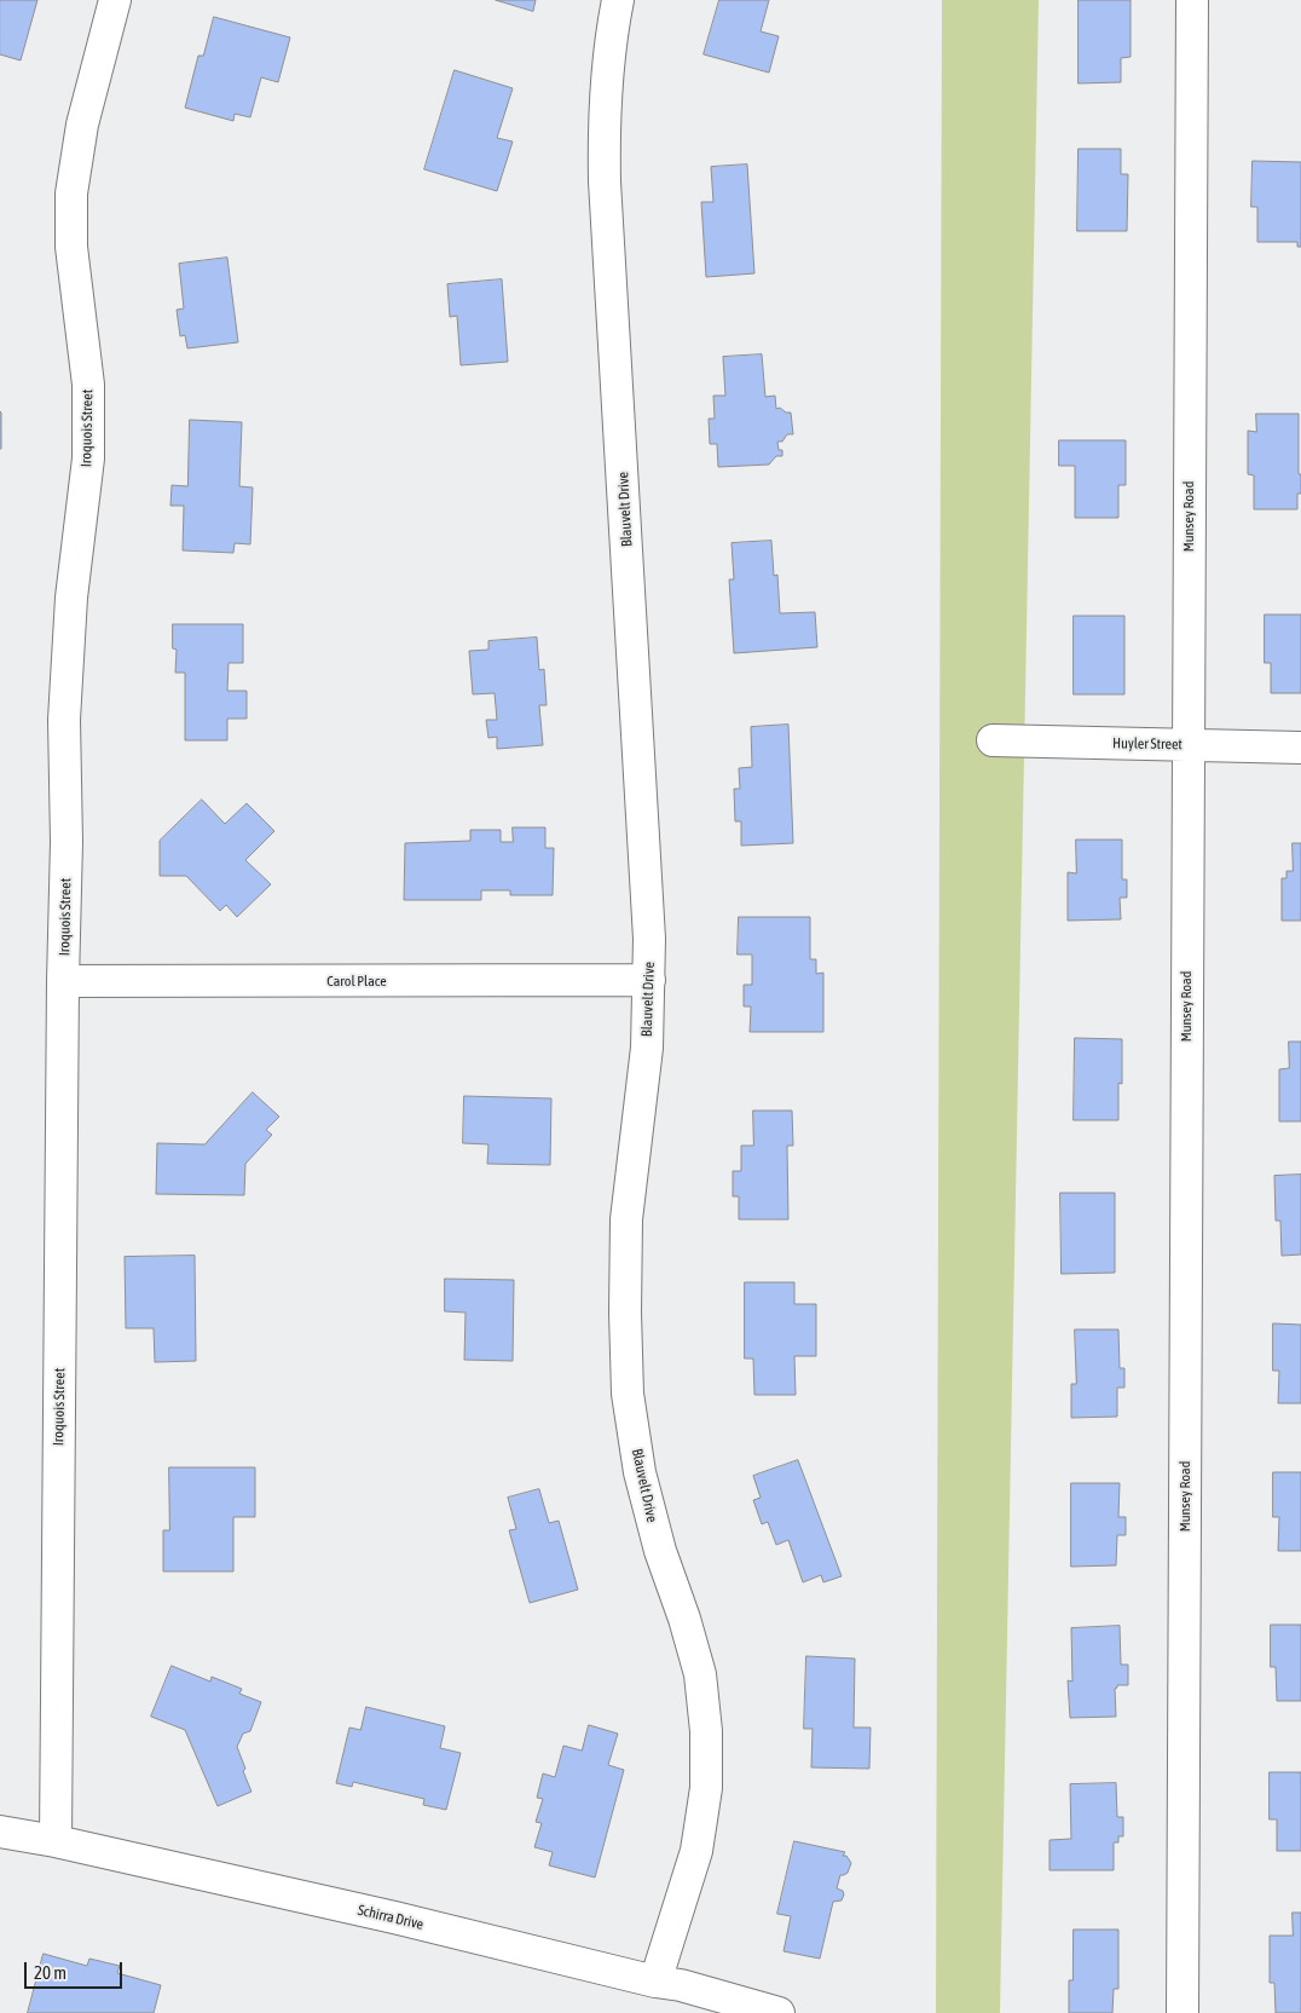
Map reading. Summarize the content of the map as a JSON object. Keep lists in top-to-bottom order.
{
  "streets": {
    "street": [
      "Iroquois Street",
      "Blauvelt Drive",
      "Munsey Road",
      "Huyler Street",
      "Carol Place",
      "Schirra Drive"
    ]
  },
  "crossings": [
    ["Iroquois Street", "Carol Place"],
    ["Iroquois Street", "Schirra Drive"],
    ["Blauvelt Drive", "Carol Place"],
    ["Blauvelt Drive", "Schirra Drive"],
    ["Munsey Road", "Huyler Street"]
  ],
  "scale_bar": "20 m"
}
